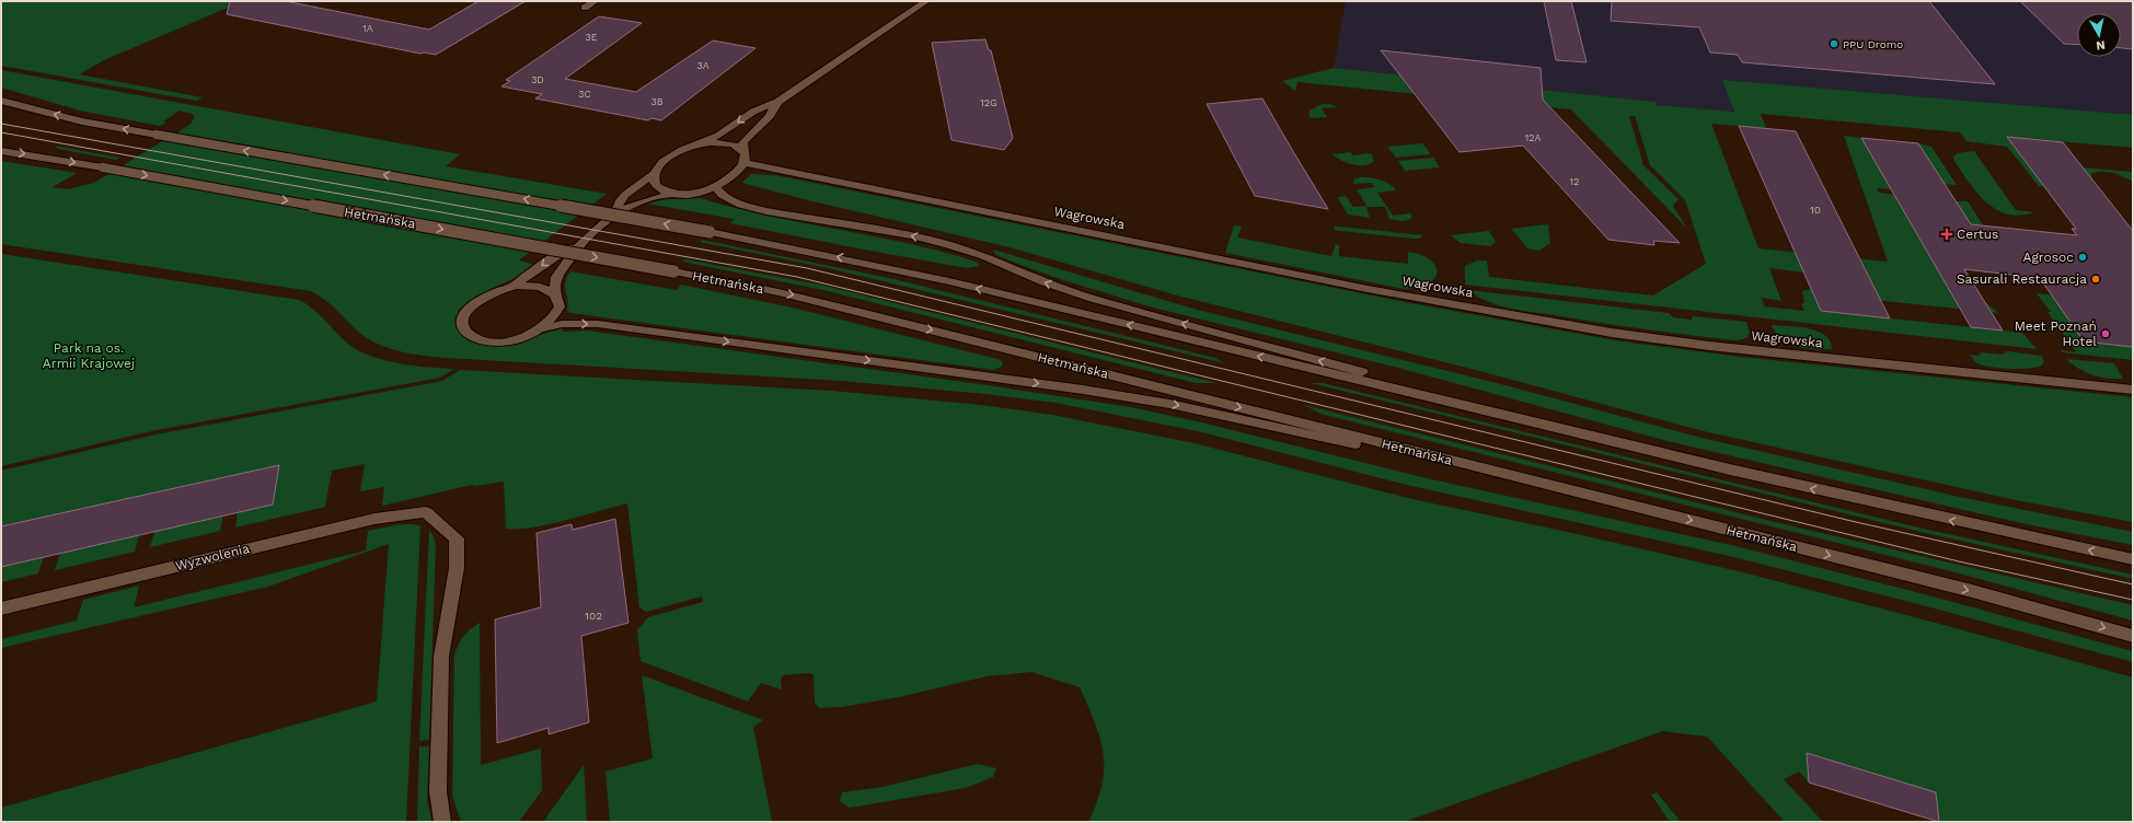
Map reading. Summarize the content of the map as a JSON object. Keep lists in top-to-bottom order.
{
  "streets": {
    "street": ["Hetmańska", "Wagrowska", "Wyzwolenia"]
  },
  "parks": ["Park na os. Armii Krajowej"],
  "places": {
    "other": [
      "PPU Dromo",
      "Agrosoc",
      "Sasurali Restauracja",
      "Meet Poznań Hotel"
    ],
    "health": ["Certus"]
  },
  "house_numbers": [
    "1A",
    "3E",
    "3A",
    "3D",
    "3C",
    "3B",
    "12G",
    "12A",
    "12",
    "10",
    "102"
  ],
  "north": "bottom"
}
